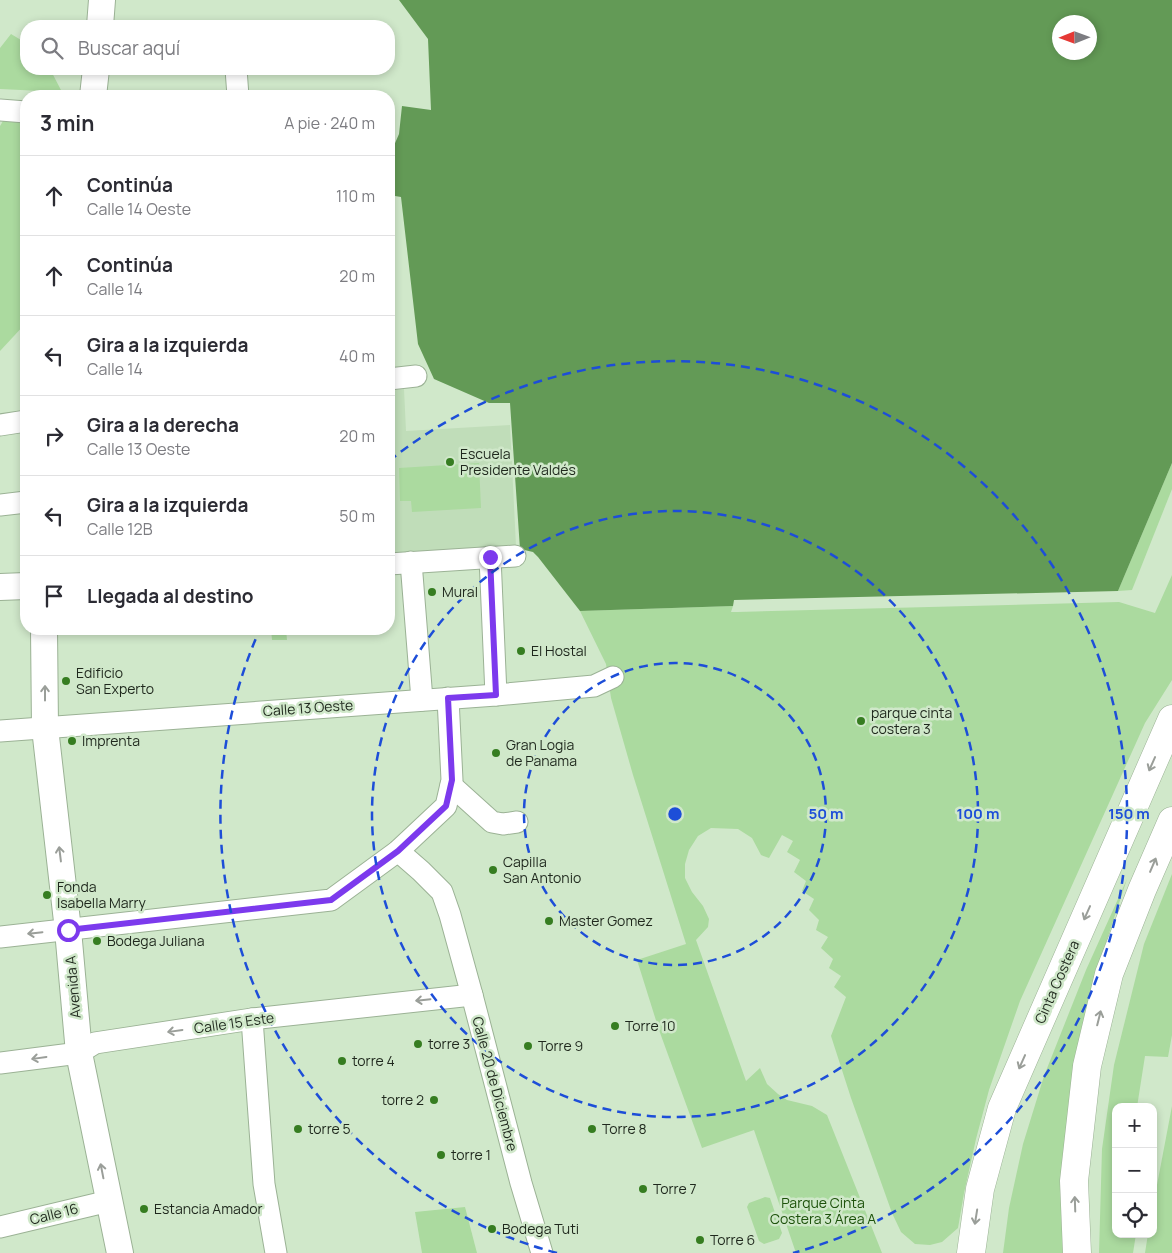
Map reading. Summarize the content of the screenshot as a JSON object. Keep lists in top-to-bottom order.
{
  "streets": {
    "main road": ["Cinta Costera"],
    "street": [
      "Calle 13 Oeste",
      "Avenida A",
      "Calle 15 Este",
      "Calle 20 de Diciembre",
      "Calle 16"
    ]
  },
  "crossings": [
    ["Calle 13 Oeste", "Avenida A"],
    ["Avenida A", "Calle 15 Este"],
    ["Avenida A", "Calle 16"],
    ["Calle 15 Este", "Calle 20 de Diciembre"]
  ],
  "parks": ["Parque Cinta Costera 3 Área A"],
  "places": [
    "Escuela Presidente Valdés",
    "Mural",
    "El Hostal",
    "Edificio San Experto",
    "parque cinta costera 3",
    "Imprenta",
    "Gran Logia de Panama",
    "Capilla San Antonio",
    "Fonda Isabella Marry",
    "Master Gomez",
    "Bodega Juliana",
    "Torre 10",
    "torre 3",
    "Torre 9",
    "torre 4",
    "torre 2",
    "torre 5",
    "Torre 8",
    "torre 1",
    "Torre 7",
    "Estancia Amador",
    "Bodega Tuti",
    "Torre 6"
  ],
  "north": "left",
  "page": {
    "search": "Buscar aquí",
    "heading": ["3 min", "A pie · 240 m"],
    "list": [
      ["Continúa", "Calle 14 Oeste", "110 m"],
      ["Continúa", "Calle 14", "20 m"],
      ["Gira a la izquierda", "Calle 14", "40 m"],
      ["Gira a la derecha", "Calle 13 Oeste", "20 m"],
      ["Gira a la izquierda", "Calle 12B", "50 m"],
      "Llegada al destino"
    ],
    "map_buttons": ["+", "−"]
  },
  "rings": ["50 m", "100 m", "150 m"]
}
